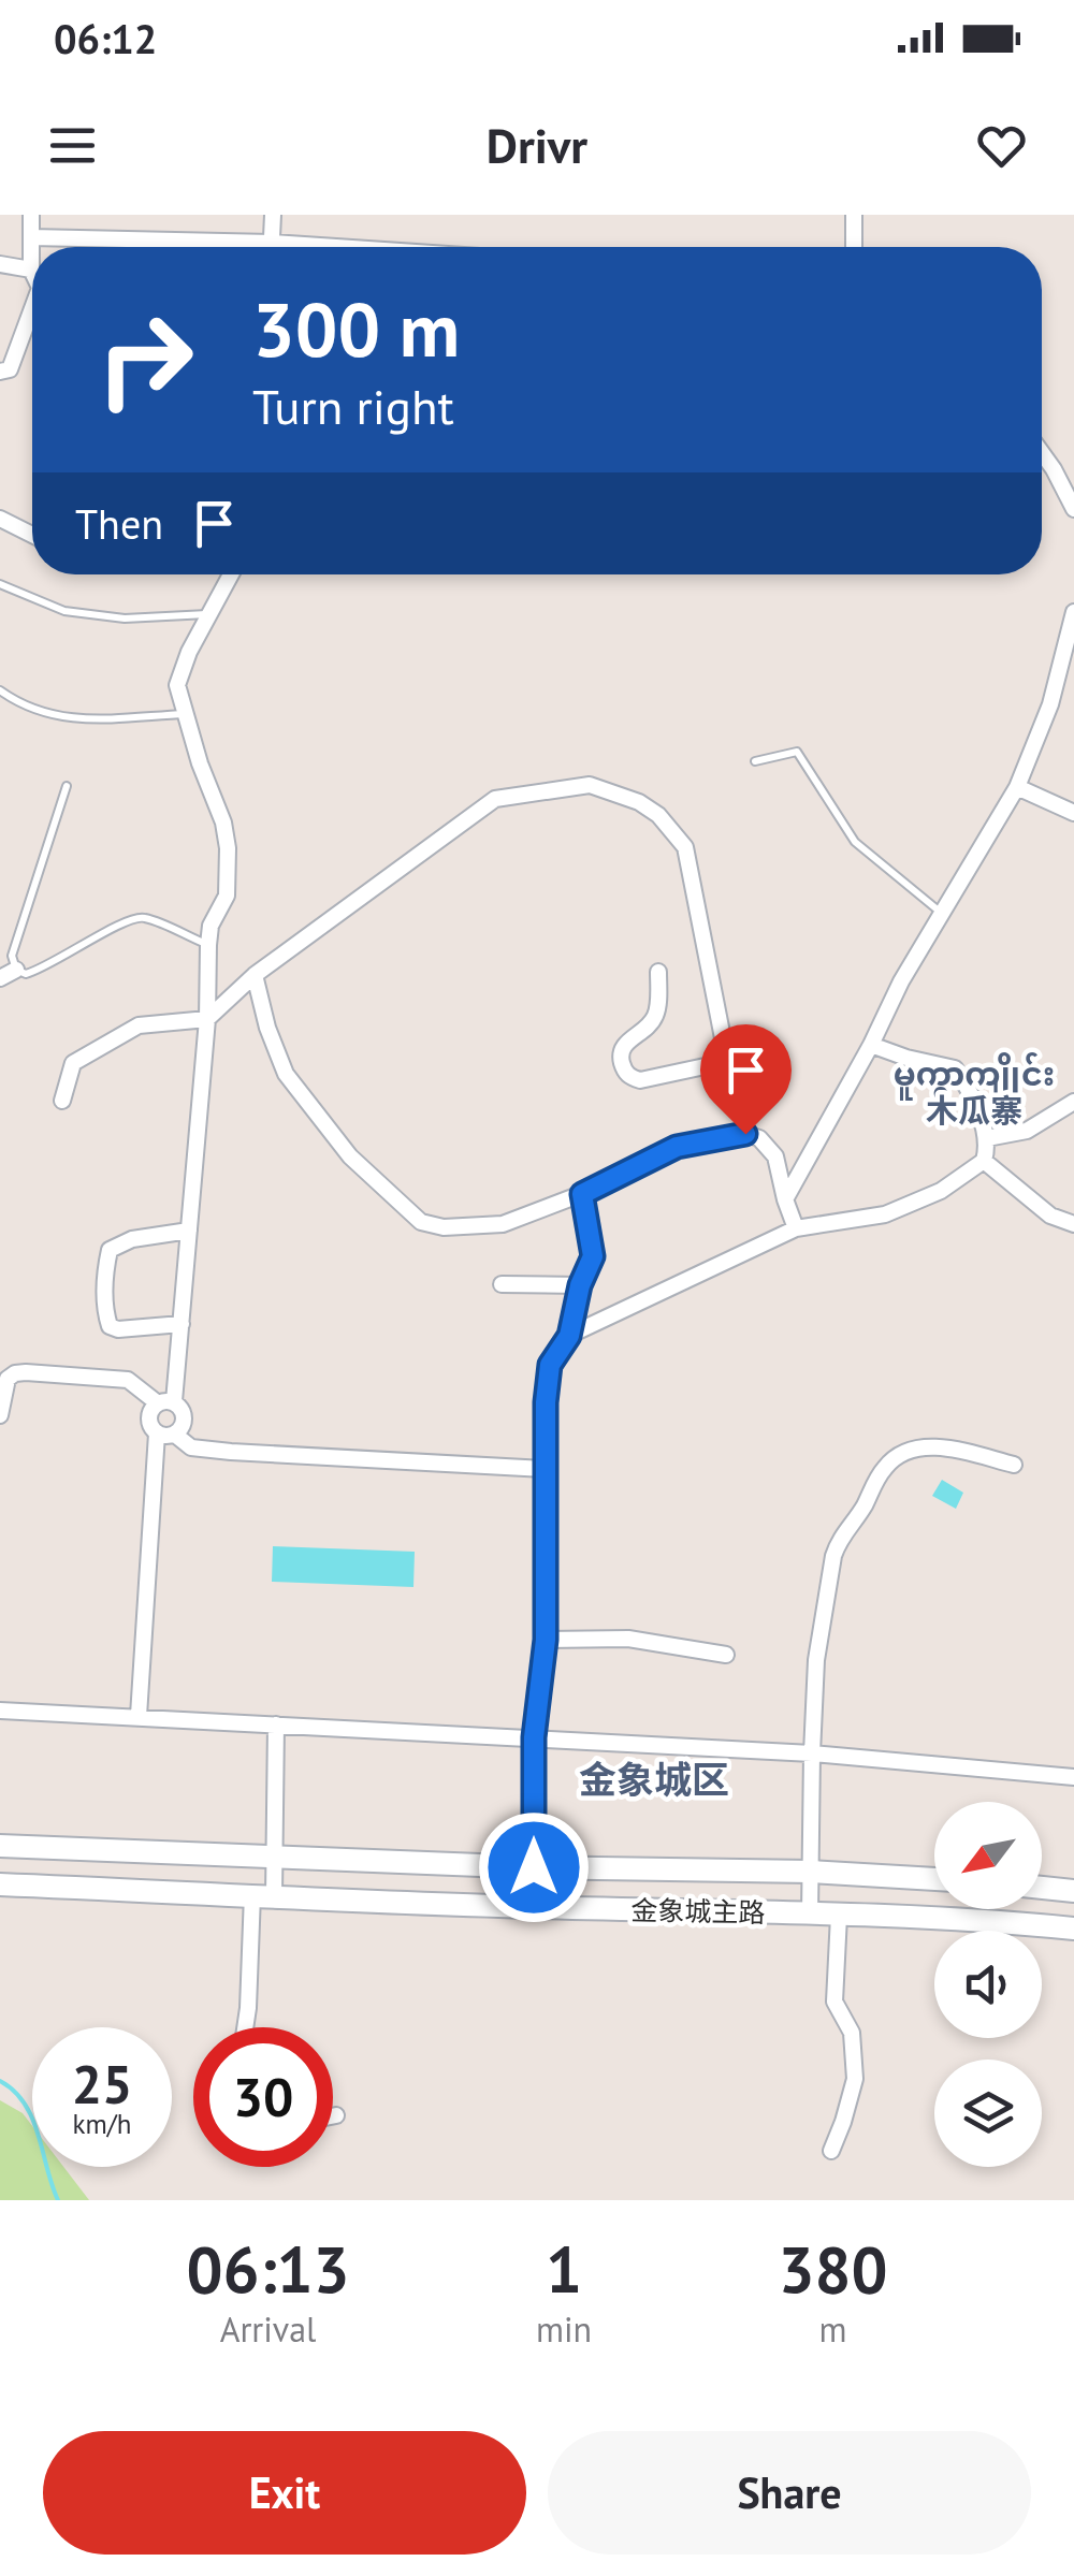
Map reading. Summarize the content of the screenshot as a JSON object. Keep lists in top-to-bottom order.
{
  "streets": {
    "main road": ["金象城主路"]
  },
  "districts": ["မူကွာကျိုင်း 木瓜寨", "金象城区"],
  "north": "bottom left",
  "page": {
    "status": "06:12",
    "header": "Drivr",
    "turn": ["300 m", "Turn right"],
    "then": "Then",
    "speed": "25 km/h",
    "limit": "30",
    "eta": [
      "06:13",
      "Arrival",
      "1",
      "min",
      "380",
      "m"
    ],
    "buttons": ["Exit", "Share"]
  }
}
